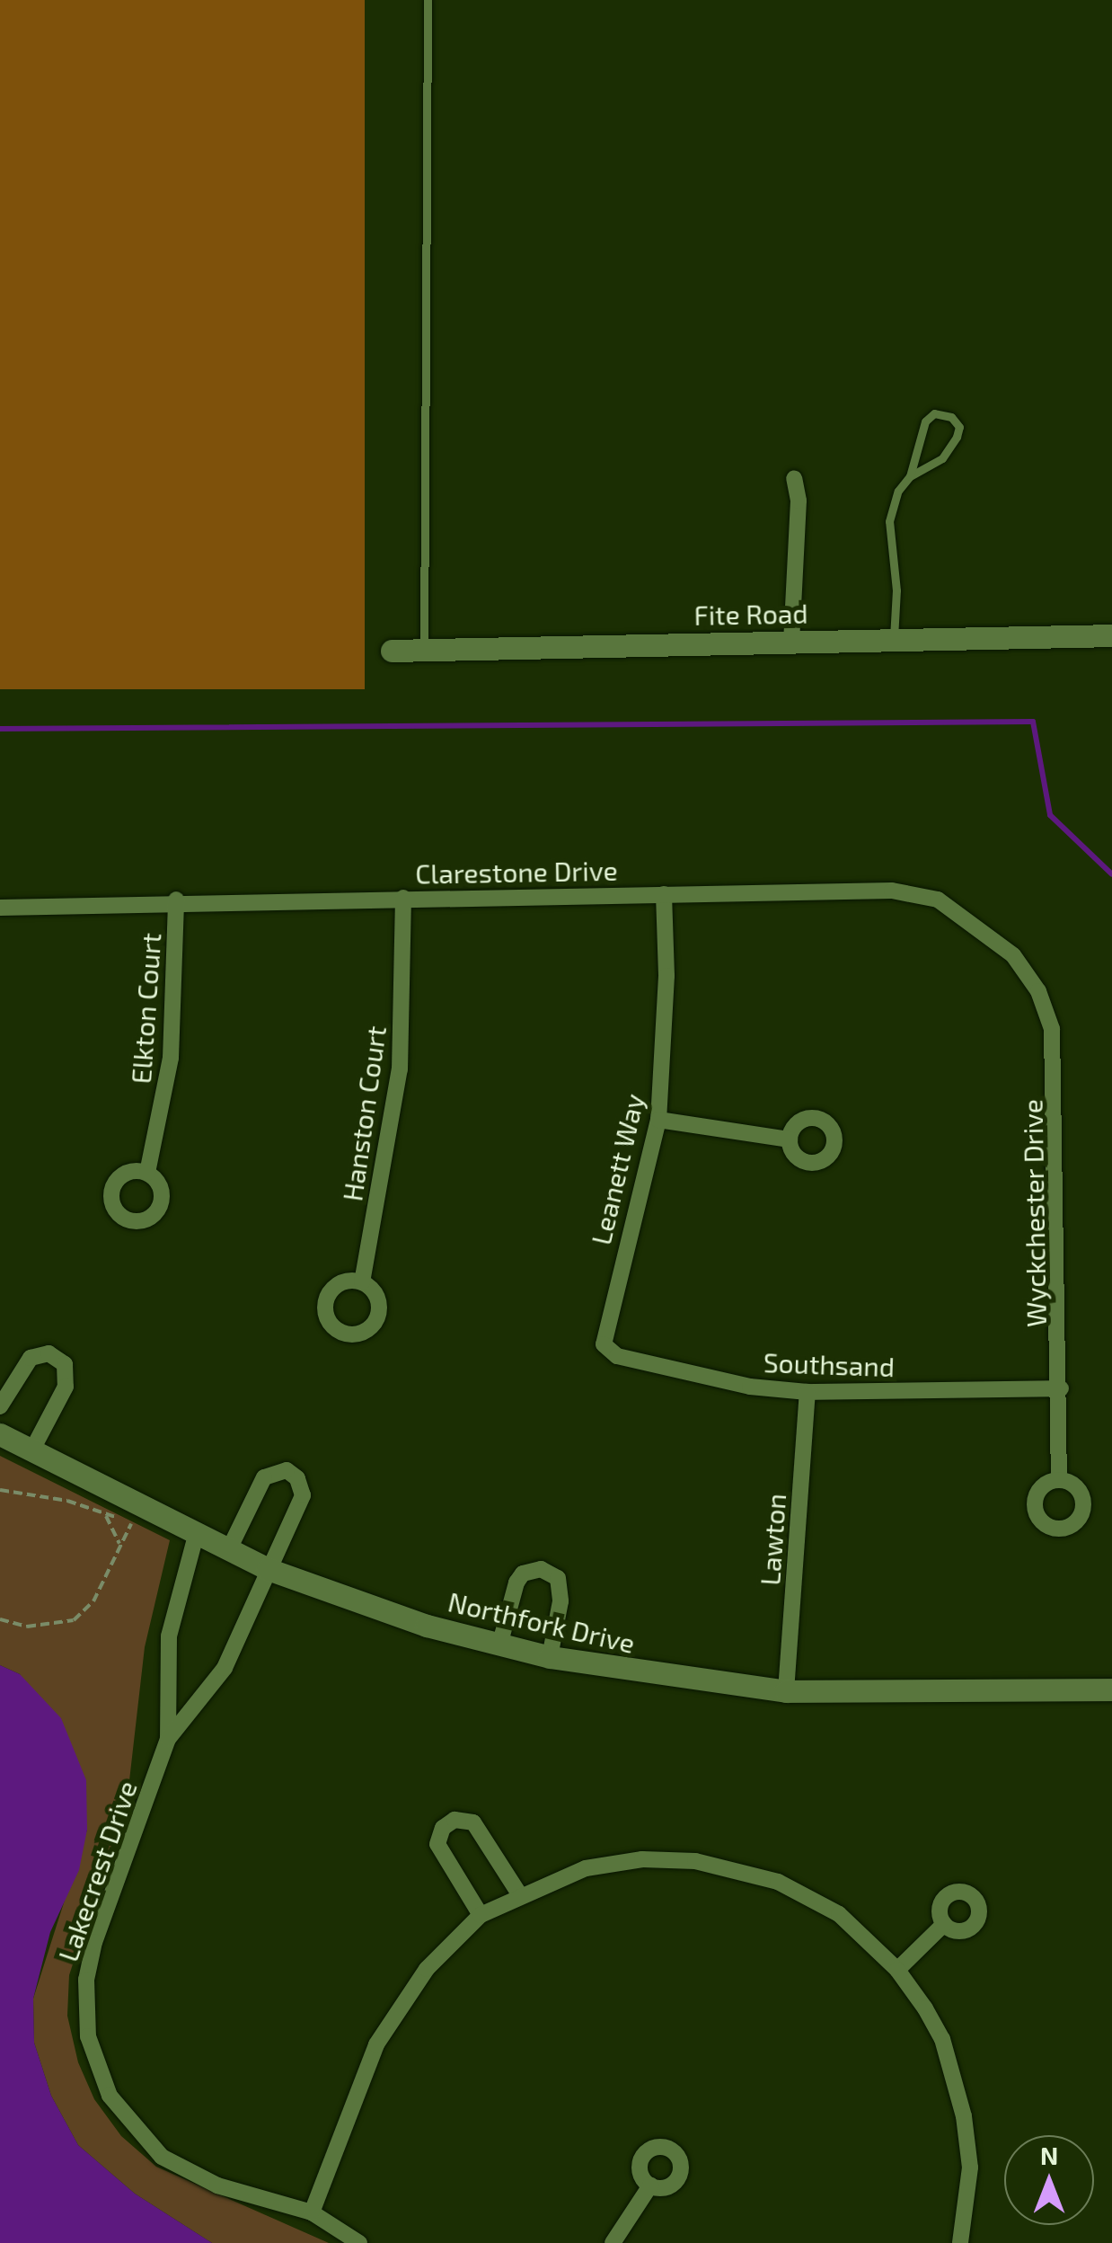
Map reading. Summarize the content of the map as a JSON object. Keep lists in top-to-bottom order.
{
  "streets": {
    "street": [
      "Fite Road",
      "Clarestone Drive",
      "Elkton Court",
      "Hanston Court",
      "Leanett Way",
      "Wyckchester Drive",
      "Southsand",
      "Lawton",
      "Northfork Drive",
      "Lakecrest Drive"
    ]
  },
  "crossings": [
    ["Clarestone Drive", "Elkton Court"],
    ["Clarestone Drive", "Hanston Court"],
    ["Clarestone Drive", "Leanett Way"],
    ["Clarestone Drive", "Wyckchester Drive"],
    ["Leanett Way", "Southsand"],
    ["Wyckchester Drive", "Southsand"],
    ["Southsand", "Lawton"],
    ["Lawton", "Northfork Drive"],
    ["Northfork Drive", "Lakecrest Drive"]
  ],
  "north": "top"
}
